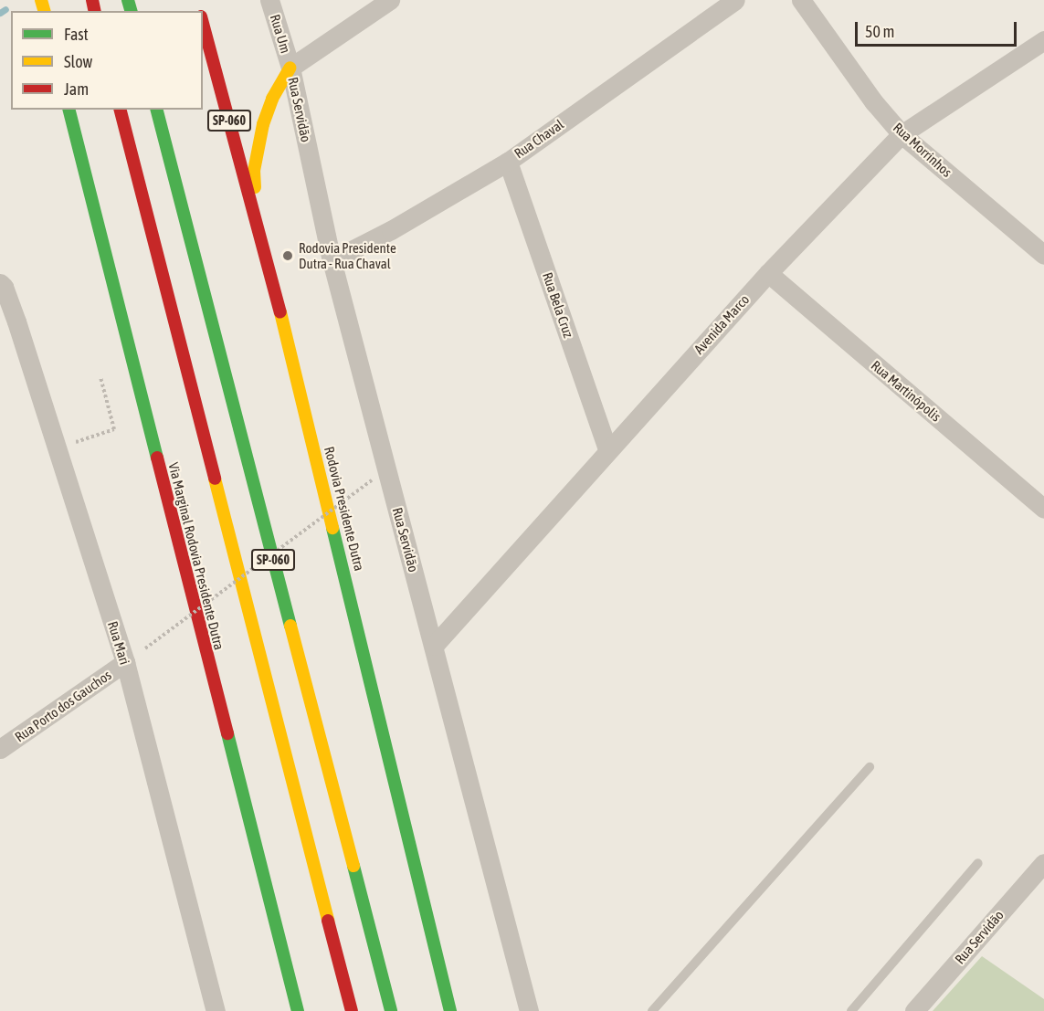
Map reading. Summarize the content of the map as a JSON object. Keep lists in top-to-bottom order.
{
  "streets": {
    "highway": ["SP-060", "Rodovia Presidente Dutra", "Via Marginal Rodovia Presidente Dutra"],
    "street": [
      "Rua Um",
      "Rua Servidão",
      "Rua Chaval",
      "Rua Morrinhos",
      "Rua Bela Cruz",
      "Avenida Marco",
      "Rua Martinópolis",
      "Rua Mari",
      "Rua Porto dos Gauchos"
    ]
  },
  "crossings": [
    ["Rua Um", "Rua Servidão"],
    ["Rua Servidão", "Rua Chaval"],
    ["Rua Servidão", "Avenida Marco"],
    ["Rua Chaval", "Rua Bela Cruz"],
    ["Rua Morrinhos", "Avenida Marco"],
    ["Rua Bela Cruz", "Avenida Marco"],
    ["Avenida Marco", "Rua Martinópolis"],
    ["Rua Mari", "Rua Porto dos Gauchos"]
  ],
  "places": ["Rodovia Presidente Dutra - Rua Chaval"],
  "legend": ["Fast", "Slow", "Jam"],
  "scale_bar": "50 m"
}
